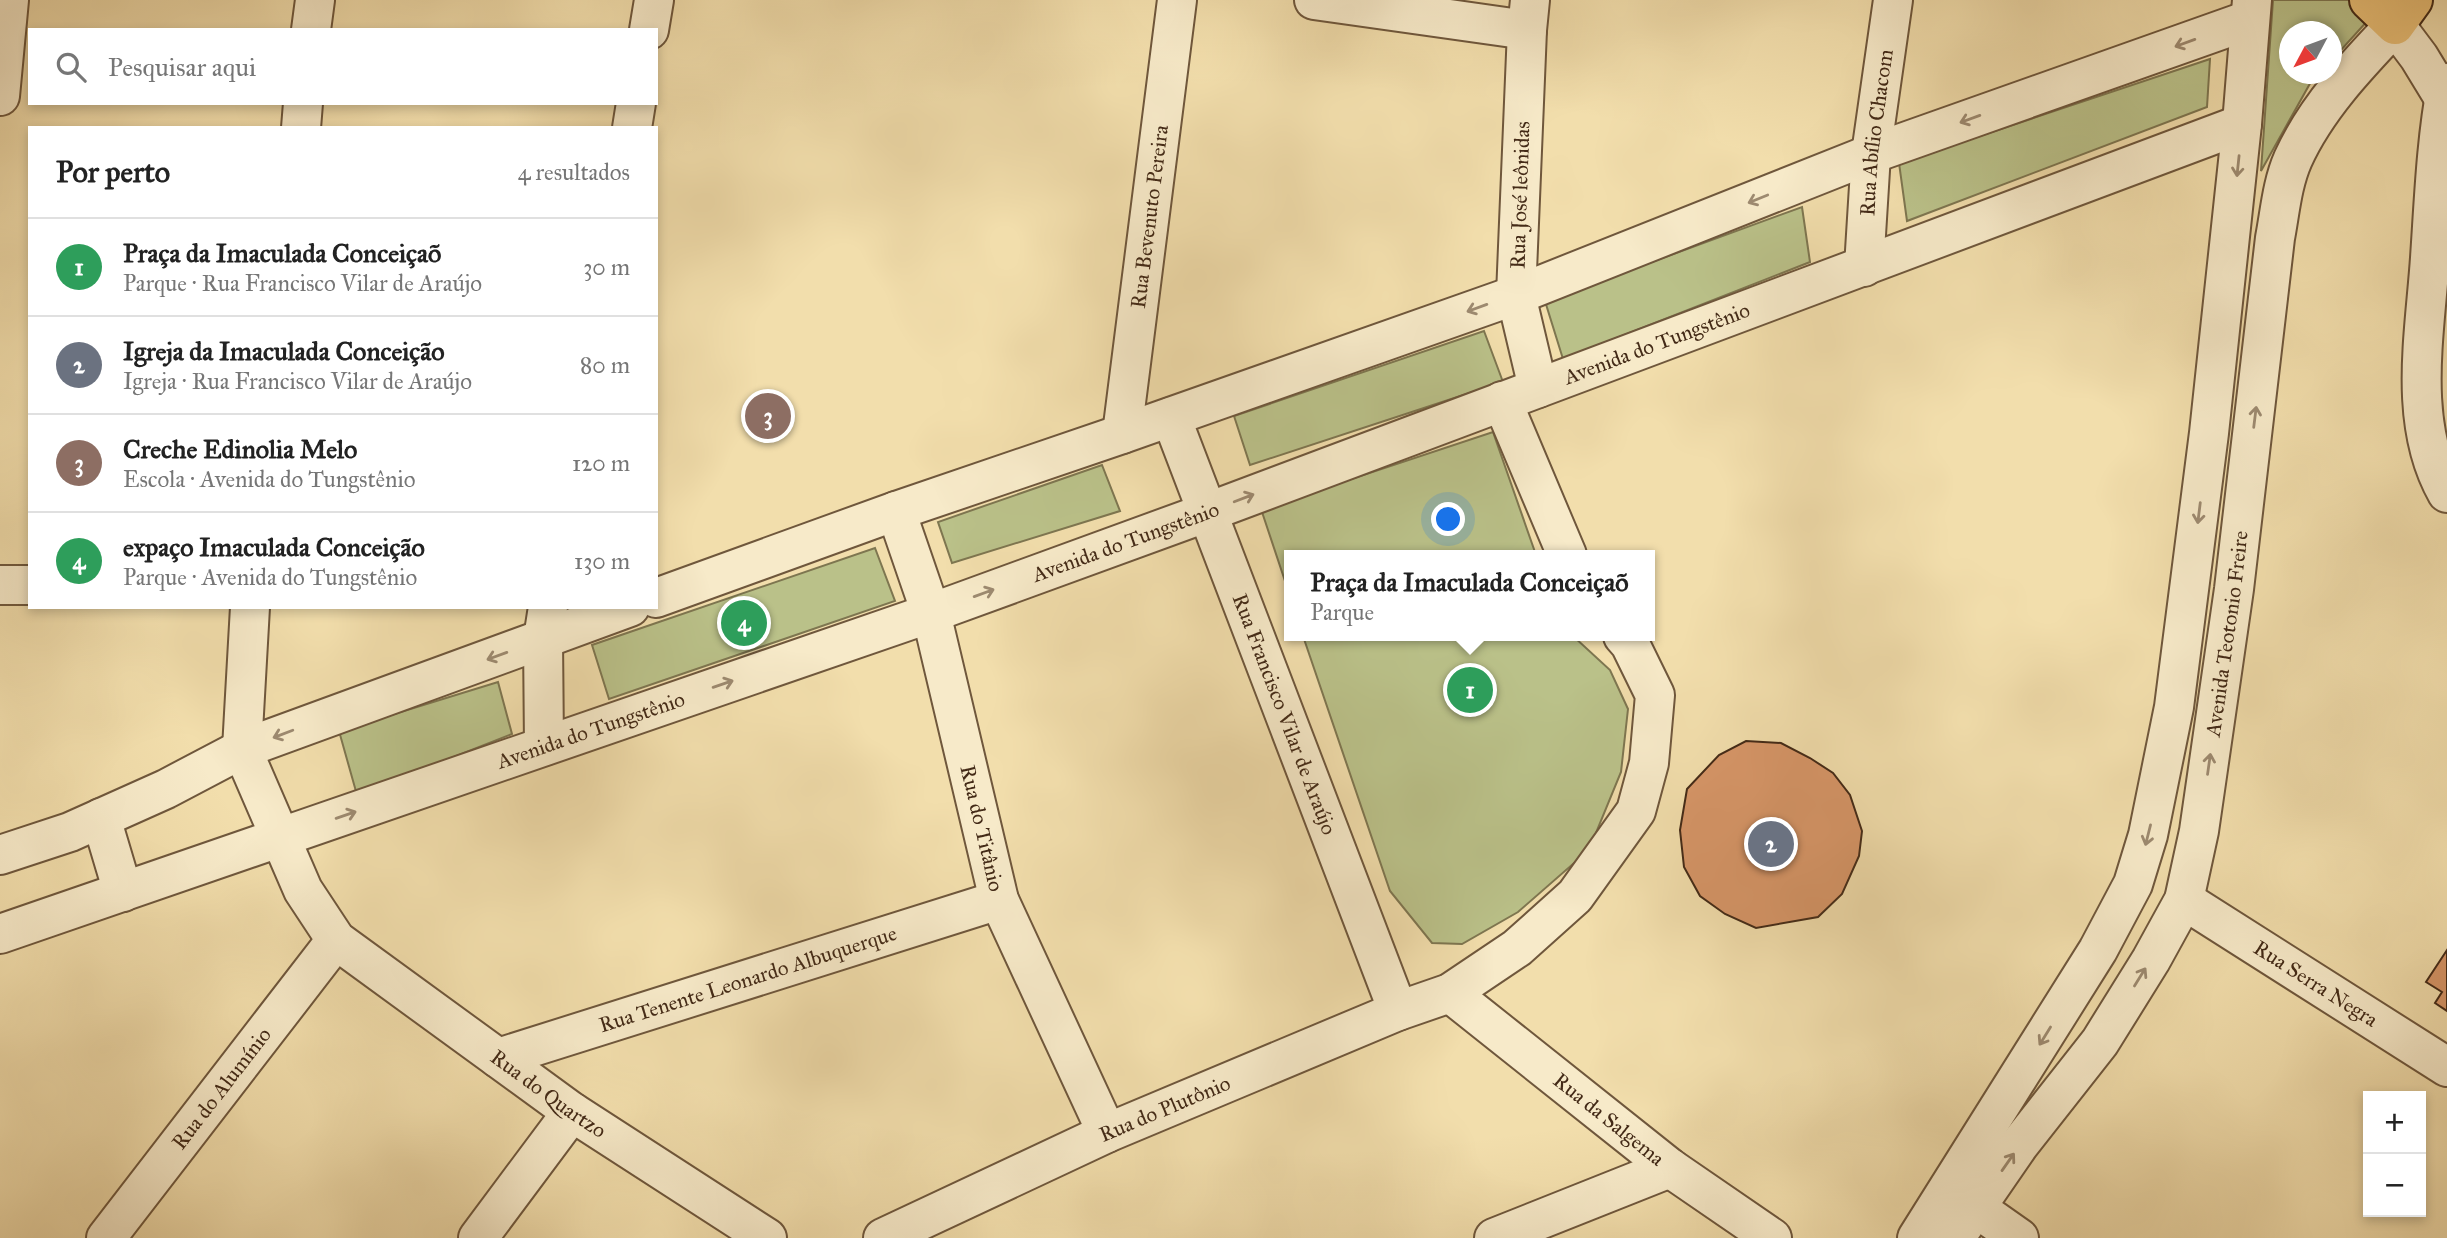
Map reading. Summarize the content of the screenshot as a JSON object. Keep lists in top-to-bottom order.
{
  "streets": {
    "street": [
      "Rua Abílio Chacom",
      "Rua José leônidas",
      "Rua Bevenuto Pereira",
      "Avenida do Tungstênio",
      "Avenida Teotonio Freire",
      "Rua Francisco Vilar de Araújo",
      "Rua do Titânio",
      "Rua Tenente Leonardo Albuquerque",
      "Rua Serra Negra",
      "Rua do Alumínio",
      "Rua do Quartzo",
      "Rua do Plutônio",
      "Rua da Salgema"
    ]
  },
  "crossings": [
    ["Rua Abílio Chacom", "Avenida do Tungstênio"],
    ["Rua José leônidas", "Avenida do Tungstênio"],
    ["Avenida do Tungstênio", "Avenida Teotonio Freire"],
    ["Avenida do Tungstênio", "Rua Francisco Vilar de Araújo"],
    ["Avenida do Tungstênio", "Rua do Titânio"],
    ["Avenida Teotonio Freire", "Rua Serra Negra"],
    ["Rua Francisco Vilar de Araújo", "Rua do Plutônio"],
    ["Rua do Titânio", "Rua Tenente Leonardo Albuquerque"],
    ["Rua do Titânio", "Rua do Plutônio"],
    ["Rua Tenente Leonardo Albuquerque", "Rua do Quartzo"],
    ["Rua do Alumínio", "Rua do Quartzo"],
    ["Rua do Plutônio", "Rua da Salgema"]
  ],
  "north": "bottom left",
  "page": {
    "search": "Pesquisar aqui",
    "heading": ["Por perto", "4 resultados"],
    "list": [
      {
        "mark": "1",
        "name": "Praça da Imaculada Conceiçaõ",
        "note": "Parque · Rua Francisco Vilar de Araújo",
        "value": "30 m"
      },
      {
        "mark": "2",
        "name": "Igreja da Imaculada Conceição",
        "note": "Igreja · Rua Francisco Vilar de Araújo",
        "value": "80 m"
      },
      {
        "mark": "3",
        "name": "Creche Edinolia Melo",
        "note": "Escola · Avenida do Tungstênio",
        "value": "120 m"
      },
      {
        "mark": "4",
        "name": "expaço Imaculada Conceição",
        "note": "Parque · Avenida do Tungstênio",
        "value": "130 m"
      }
    ],
    "pins": [
      "3",
      "4",
      "1",
      "2"
    ],
    "popup": ["Praça da Imaculada Conceiçaõ", "Parque"],
    "map_buttons": ["+", "−"]
  }
}
